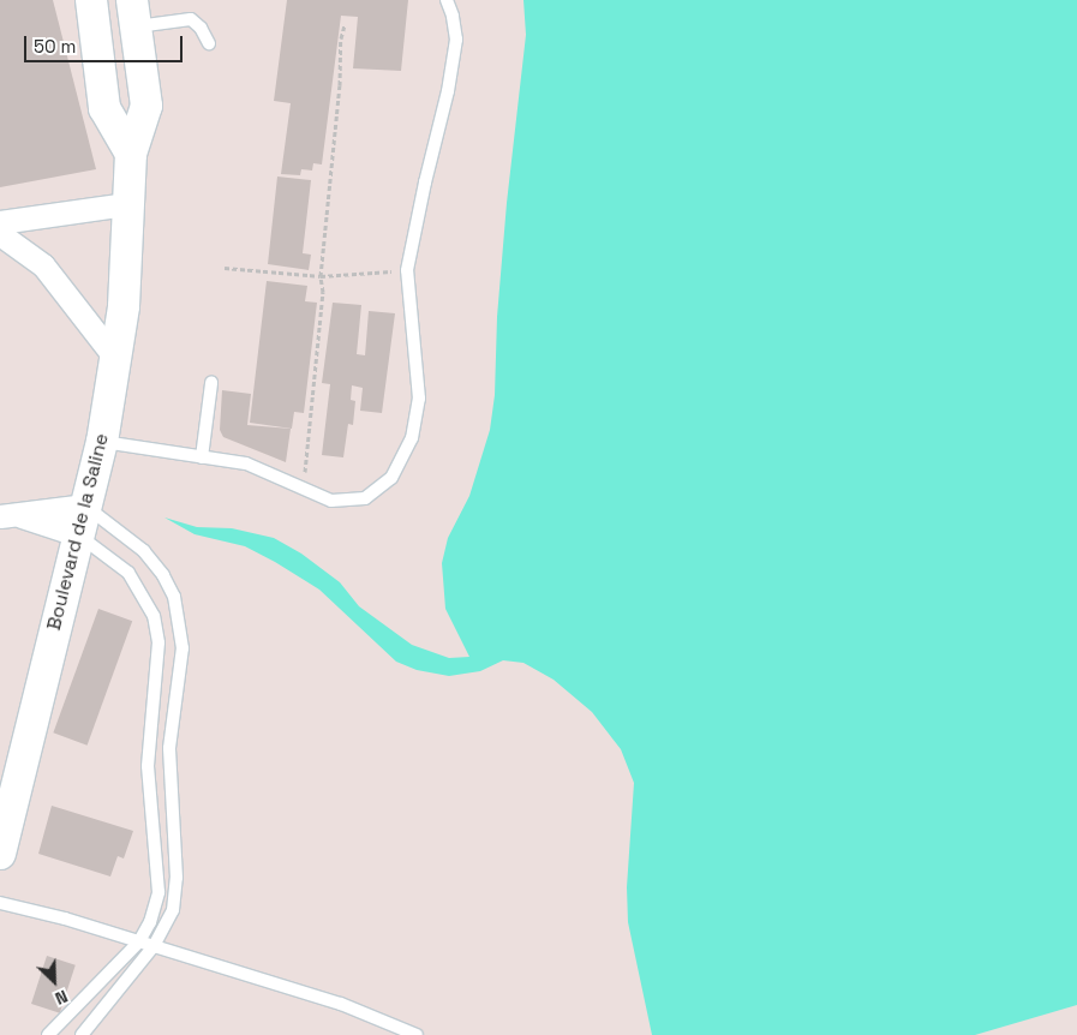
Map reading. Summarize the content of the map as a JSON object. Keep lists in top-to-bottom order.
{
  "streets": {
    "main road": ["Boulevard de la Saline"]
  },
  "scale_bar": "50 m",
  "north": "bottom right"
}
